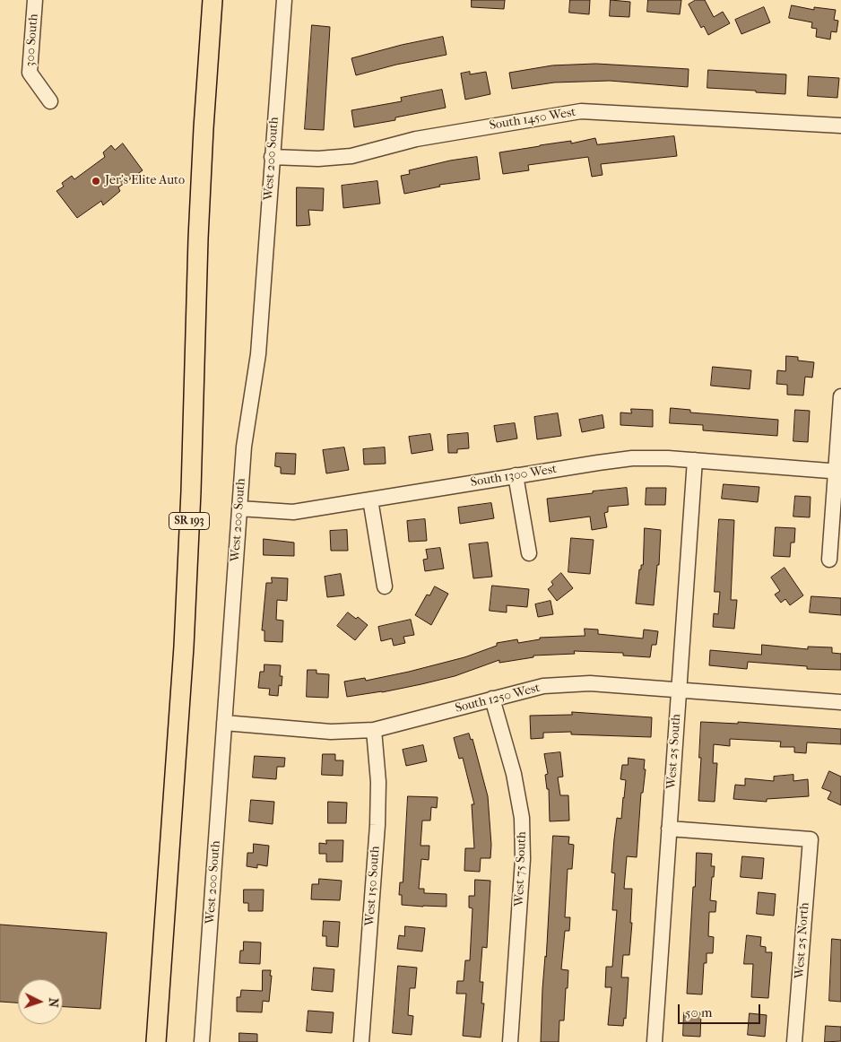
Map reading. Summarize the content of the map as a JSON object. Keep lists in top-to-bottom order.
{
  "streets": {
    "main road": ["SR 193"],
    "street": [
      "300 South",
      "South 1450 West",
      "West 200 South",
      "South 1300 West",
      "South 1250 West",
      "West 25 South",
      "West 75 South",
      "West 150 South",
      "West 25 North"
    ]
  },
  "crossings": [
    ["South 1450 West", "West 200 South"],
    ["West 200 South", "South 1300 West"],
    ["West 200 South", "South 1250 West"],
    ["South 1300 West", "West 25 South"],
    ["South 1250 West", "West 25 South"],
    ["South 1250 West", "West 75 South"],
    ["South 1250 West", "West 150 South"],
    ["West 25 South", "West 25 North"]
  ],
  "places": ["Jer's Elite Auto"],
  "scale_bar": "50 m",
  "north": "right"
}
